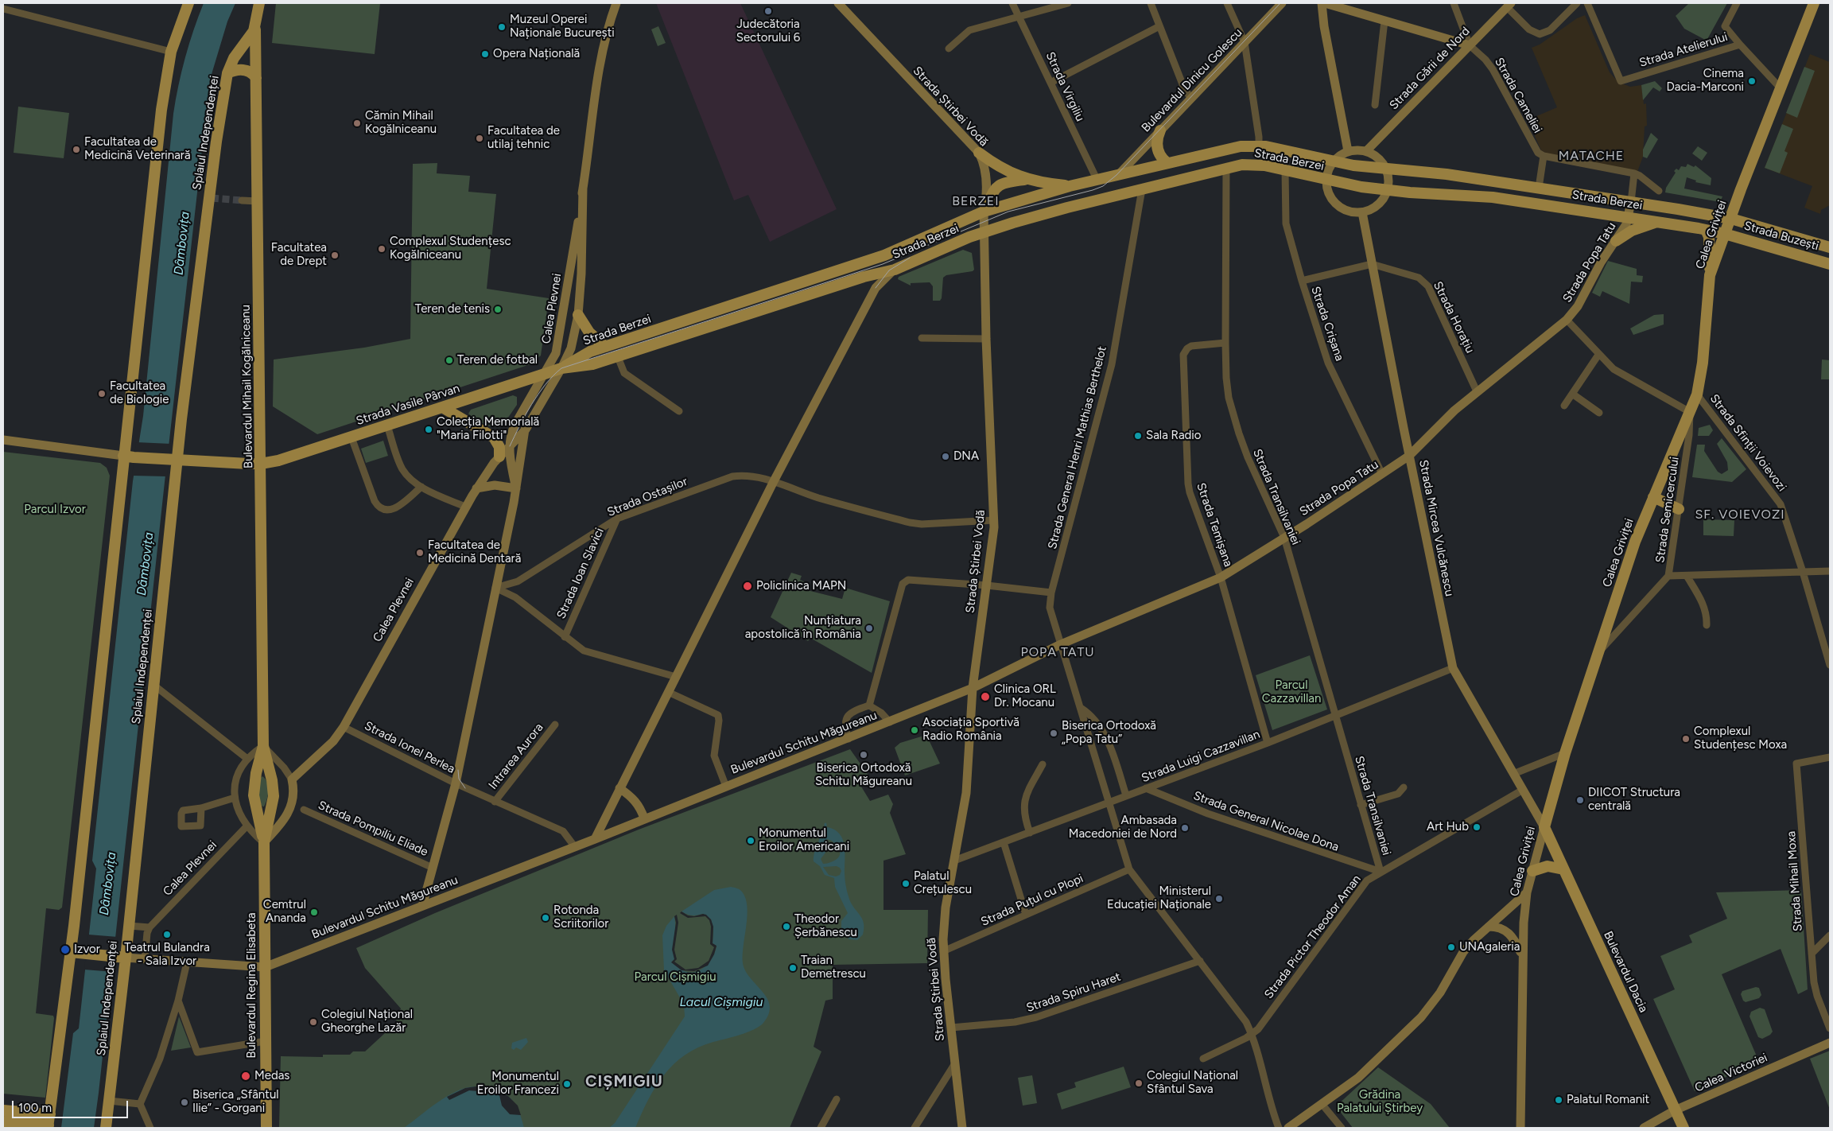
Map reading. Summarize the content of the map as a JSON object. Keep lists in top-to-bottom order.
{
  "streets": {
    "main road": [
      "Strada Gării de Nord",
      "Bulevardul Dinicu Golescu",
      "Strada Știrbei Vodă",
      "Splaiul Independenței",
      "Strada Berzei",
      "Calea Griviței",
      "Strada Buzești",
      "Strada Popa Tatu",
      "Calea Plevnei",
      "Bulevardul Mihail Kogălniceanu",
      "Strada Vasile Pârvan",
      "Strada Mircea Vulcănescu",
      "Bulevardul Schitu Măgureanu",
      "Bulevardul Dacia",
      "Bulevardul Regina Elisabeta",
      "Calea Victoriei"
    ],
    "street": [
      "Strada Atelierului",
      "Strada Virgiliu",
      "Strada Cameliei",
      "Strada Horațiu",
      "Strada Crișana",
      "Strada Sfinții Voievozi",
      "Strada General Henri Mathias Berthelot",
      "Strada Ostașilor",
      "Strada Transilvaniei",
      "Strada Semicercului",
      "Strada Temișana",
      "Strada Ioan Slavici",
      "Strada Ionel Perlea",
      "Intrarea Aurora",
      "Strada Luigi Cazzavillan",
      "Strada General Nicolae Dona",
      "Strada Pompiliu Eliade",
      "Strada Mihail Moxa",
      "Strada Puțul cu Plopi",
      "Strada Pictor Theodor Aman",
      "Strada Spiru Haret"
    ]
  },
  "crossings": [
    ["Strada Atelierului", "Calea Griviței"],
    ["Strada Gării de Nord", "Strada Cameliei"],
    ["Bulevardul Dinicu Golescu", "Strada Berzei"],
    ["Strada Virgiliu", "Strada Berzei"],
    ["Strada Știrbei Vodă", "Strada Berzei"],
    ["Strada Știrbei Vodă", "Strada Popa Tatu"],
    ["Strada Știrbei Vodă", "Strada Ostașilor"],
    ["Strada Știrbei Vodă", "Bulevardul Schitu Măgureanu"],
    ["Strada Știrbei Vodă", "Strada Luigi Cazzavillan"],
    ["Strada Știrbei Vodă", "Strada Puțul cu Plopi"],
    ["Strada Știrbei Vodă", "Strada Spiru Haret"],
    ["Splaiul Independenței", "Bulevardul Mihail Kogălniceanu"],
    ["Splaiul Independenței", "Strada Vasile Pârvan"],
    ["Splaiul Independenței", "Bulevardul Schitu Măgureanu"],
    ["Strada Berzei", "Calea Griviței"],
    ["Strada Berzei", "Strada Buzești"],
    ["Strada Berzei", "Strada Popa Tatu"],
    ["Strada Berzei", "Calea Plevnei"],
    ["Strada Berzei", "Strada Crișana"],
    ["Strada Berzei", "Strada Vasile Pârvan"],
    ["Strada Berzei", "Strada General Henri Mathias Berthelot"],
    ["Strada Berzei", "Strada Transilvaniei"],
    ["Calea Griviței", "Strada Buzești"],
    ["Calea Griviței", "Strada Sfinții Voievozi"],
    ["Calea Griviței", "Strada Semicercului"],
    ["Calea Griviței", "Strada Mircea Vulcănescu"],
    ["Calea Griviței", "Bulevardul Dacia"],
    ["Strada Popa Tatu", "Strada Horațiu"],
    ["Strada Popa Tatu", "Strada Crișana"],
    ["Strada Popa Tatu", "Strada General Henri Mathias Berthelot"],
    ["Strada Popa Tatu", "Strada Transilvaniei"],
    ["Strada Popa Tatu", "Strada Temișana"],
    ["Strada Popa Tatu", "Strada Mircea Vulcănescu"],
    ["Strada Popa Tatu", "Bulevardul Schitu Măgureanu"],
    ["Calea Plevnei", "Strada Vasile Pârvan"],
    ["Calea Plevnei", "Strada Ostașilor"],
    ["Calea Plevnei", "Bulevardul Schitu Măgureanu"],
    ["Calea Plevnei", "Strada Ionel Perlea"],
    ["Calea Plevnei", "Strada Pompiliu Eliade"],
    ["Strada Horațiu", "Strada Crișana"],
    ["Strada Horațiu", "Strada Mircea Vulcănescu"],
    ["Bulevardul Mihail Kogălniceanu", "Strada Vasile Pârvan"],
    ["Bulevardul Mihail Kogălniceanu", "Bulevardul Regina Elisabeta"],
    ["Strada General Henri Mathias Berthelot", "Strada Luigi Cazzavillan"],
    ["Strada General Henri Mathias Berthelot", "Strada Puțul cu Plopi"],
    ["Strada General Henri Mathias Berthelot", "Strada Pictor Theodor Aman"],
    ["Strada General Henri Mathias Berthelot", "Strada Spiru Haret"],
    ["Strada Ostașilor", "Strada Ioan Slavici"],
    ["Strada Transilvaniei", "Strada Temișana"],
    ["Strada Transilvaniei", "Strada Luigi Cazzavillan"],
    ["Strada Transilvaniei", "Strada General Nicolae Dona"],
    ["Strada Transilvaniei", "Strada Pictor Theodor Aman"],
    ["Strada Temișana", "Strada Luigi Cazzavillan"],
    ["Strada Mircea Vulcănescu", "Strada Luigi Cazzavillan"],
    ["Strada Mircea Vulcănescu", "Strada Pictor Theodor Aman"],
    ["Strada Mircea Vulcănescu", "Bulevardul Dacia"],
    ["Bulevardul Schitu Măgureanu", "Strada Ionel Perlea"],
    ["Bulevardul Schitu Măgureanu", "Bulevardul Regina Elisabeta"],
    ["Strada Ionel Perlea", "Intrarea Aurora"],
    ["Strada Luigi Cazzavillan", "Strada General Nicolae Dona"],
    ["Strada General Nicolae Dona", "Strada Pictor Theodor Aman"],
    ["Bulevardul Dacia", "Calea Victoriei"]
  ],
  "districts": [
    "MATACHE",
    "BERZEI",
    "SF. VOIEVOZI",
    "POPA TATU",
    "CIȘMIGIU"
  ],
  "water": ["Dâmbovița", "Lacul Cișmigiu"],
  "parks": [
    "Parcul Izvor",
    "Parcul Cazzavillan",
    "Parcul Cișmigiu",
    "Grădina Palatului Știrbey"
  ],
  "places": [
    "Judecătoria Sectorului 6",
    "Muzeul Operei Naționale București",
    "Opera Națională",
    "Cinema Dacia-Marconi",
    "Cămin Mihail Kogălniceanu",
    "Facultatea de utilaj tehnic",
    "Facultatea de Medicină Veterinară",
    "Complexul Studențesc Kogălniceanu",
    "Facultatea de Drept",
    "Teren de tenis",
    "Teren de fotbal",
    "Facultatea de Biologie",
    "Colecția Memorială \"Maria Filotti\"",
    "Sala Radio",
    "DNA",
    "Facultatea de Medicină Dentară",
    "Policlinica MAPN",
    "Nunțiatura apostolică în România",
    "Clinica ORL Dr. Mocanu",
    "Asociația Sportivă Radio România",
    "Biserica Ortodoxă „Popa Tatu”",
    "Complexul Studențesc Moxa",
    "Biserica Ortodoxă Schitu Măgureanu",
    "DIICOT Structura centrală",
    "Art Hub",
    "Ambasada Macedoniei de Nord",
    "Monumentul Eroilor Americani",
    "Palatul Crețulescu",
    "Ministerul Educației Naționale",
    "Cemtrul Ananda",
    "Rotonda Scriitorilor",
    "Theodor Șerbănescu",
    "Teatrul Bulandra - Sala Izvor",
    "UNAgaleria",
    "Izvor",
    "Traian Demetrescu",
    "Colegiul Național Gheorghe Lazăr",
    "Medas",
    "Colegiul Național Sfântul Sava",
    "Monumentul Eroilor Francezi",
    "Palatul Romanit",
    "Biserica „Sfântul Ilie” - Gorgani"
  ],
  "scale_bar": "100 m"
}
